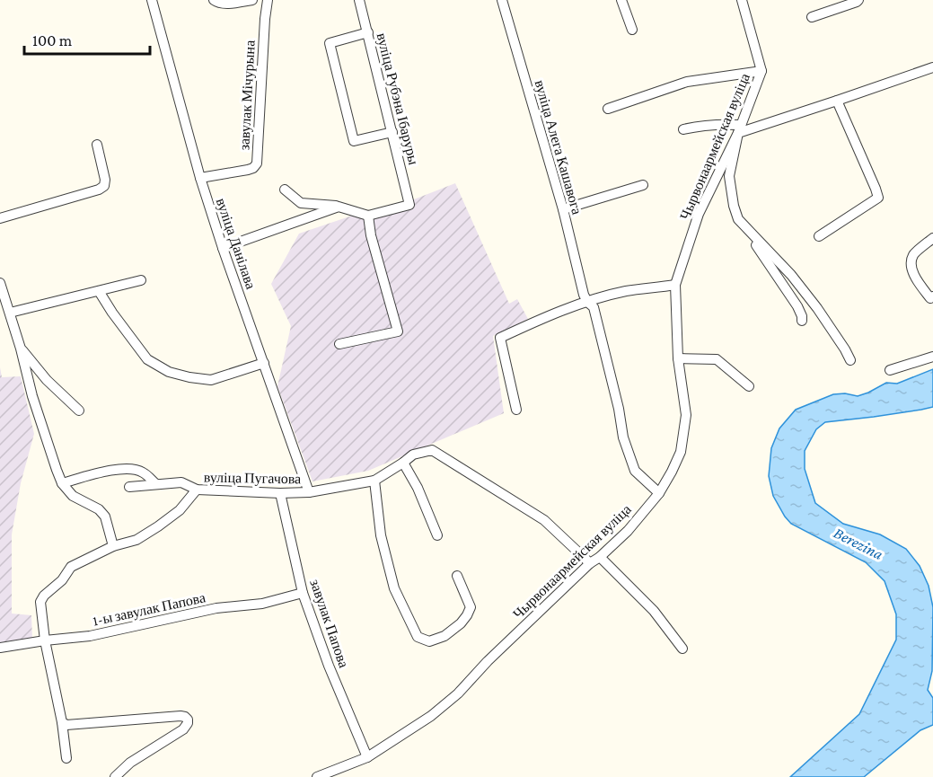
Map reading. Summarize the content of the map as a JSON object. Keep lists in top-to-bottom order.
{
  "streets": {
    "street": [
      "завулак Мічурына",
      "вуліца Рубэна Ібаруры",
      "Чырвонаармейская вуліца",
      "вуліца Алега Кашавога",
      "вуліца Данілава",
      "вуліца Пугачова",
      "1-ы завулак Папова",
      "завулак Папова"
    ]
  },
  "crossings": [
    ["завулак Мічурына", "вуліца Данілава"],
    ["Чырвонаармейская вуліца", "вуліца Алега Кашавога"],
    ["Чырвонаармейская вуліца", "вуліца Пугачова"],
    ["Чырвонаармейская вуліца", "завулак Папова"],
    ["вуліца Данілава", "вуліца Пугачова"],
    ["вуліца Пугачова", "1-ы завулак Папова"],
    ["вуліца Пугачова", "завулак Папова"],
    ["1-ы завулак Папова", "завулак Папова"]
  ],
  "water": ["Berezina"],
  "scale_bar": "100 m"
}
